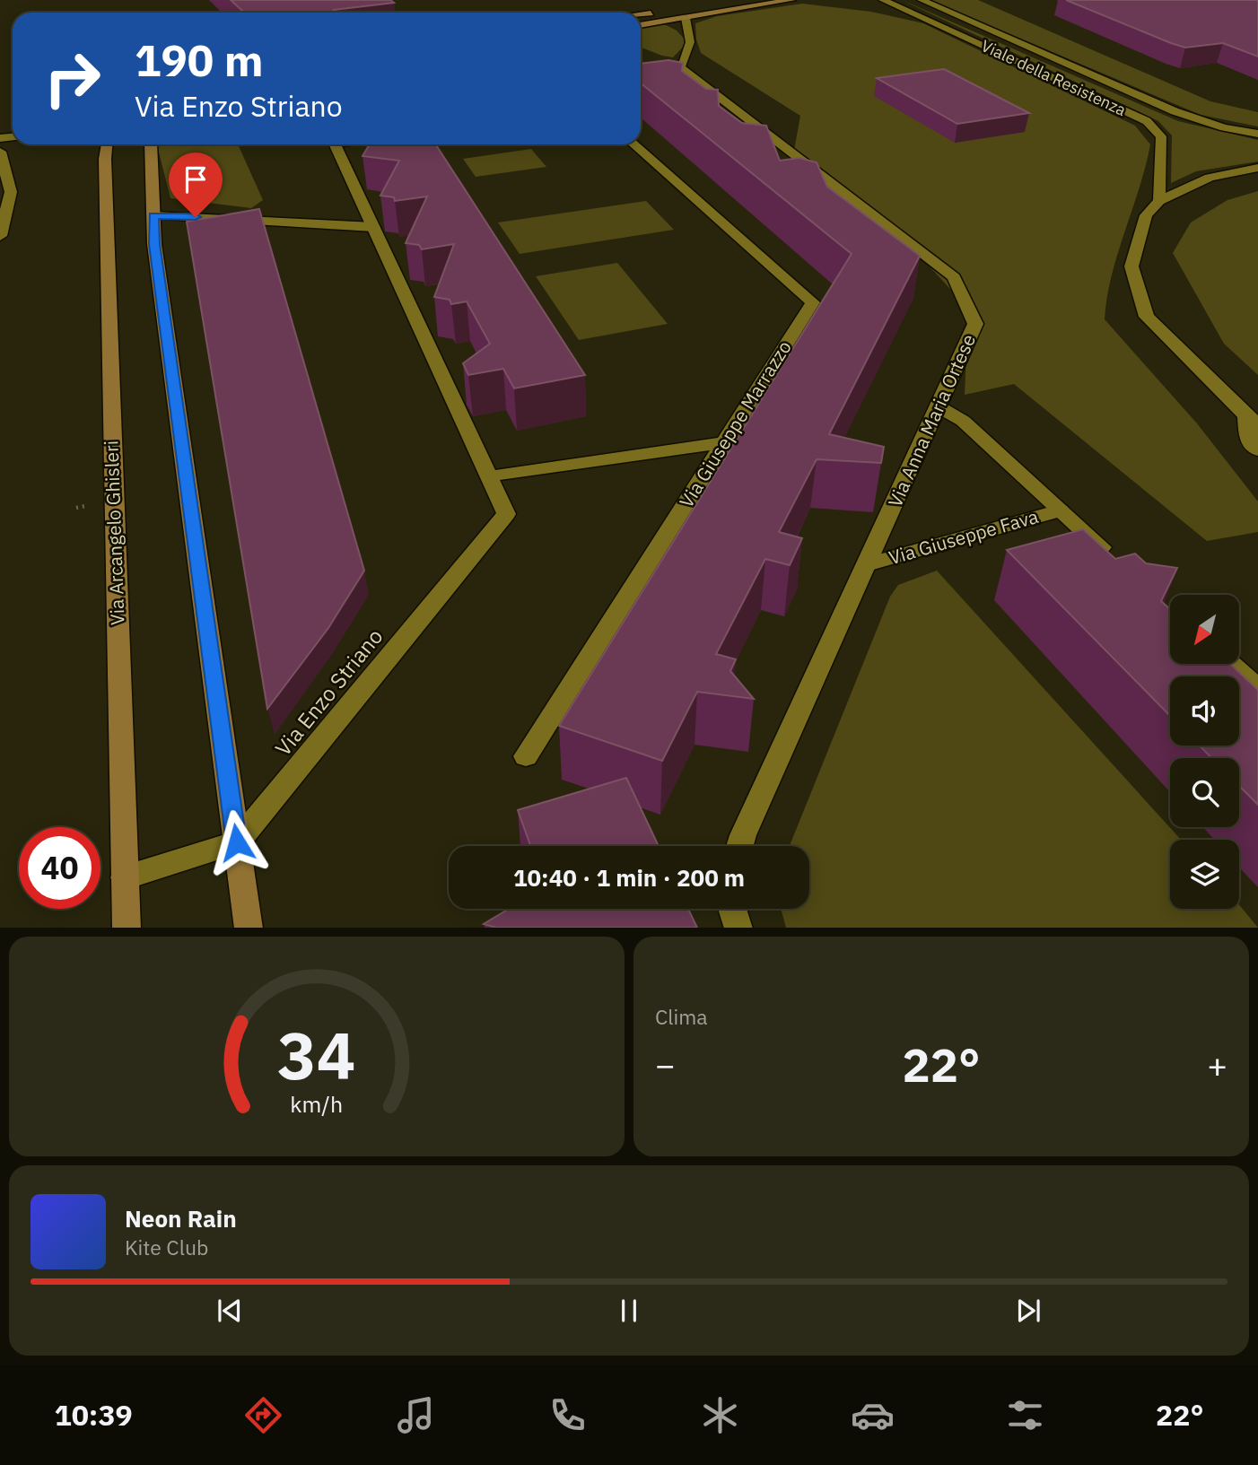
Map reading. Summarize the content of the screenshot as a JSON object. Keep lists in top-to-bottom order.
{
  "streets": {
    "street": [
      "Viale della Resistenza",
      "Via Anna Maria Ortese",
      "Via Giuseppe Marrazzo",
      "Via Arcangelo Ghisleri",
      "Via Giuseppe Fava",
      "Via Enzo Striano"
    ]
  },
  "crossings": [
    ["Via Anna Maria Ortese", "Via Giuseppe Fava"]
  ],
  "north": "bottom left",
  "page": {
    "turn": ["190 m", "Via Enzo Striano"],
    "limit": "40",
    "trip": "10:40 · 1 min · 200 m",
    "tile": "Clima",
    "heat": ["−", "22°", "+"],
    "song": ["Neon Rain", "Kite Club"],
    "tabs": ["10:39", "22°"],
    "gauge": ["34", "km/h"]
  }
}
